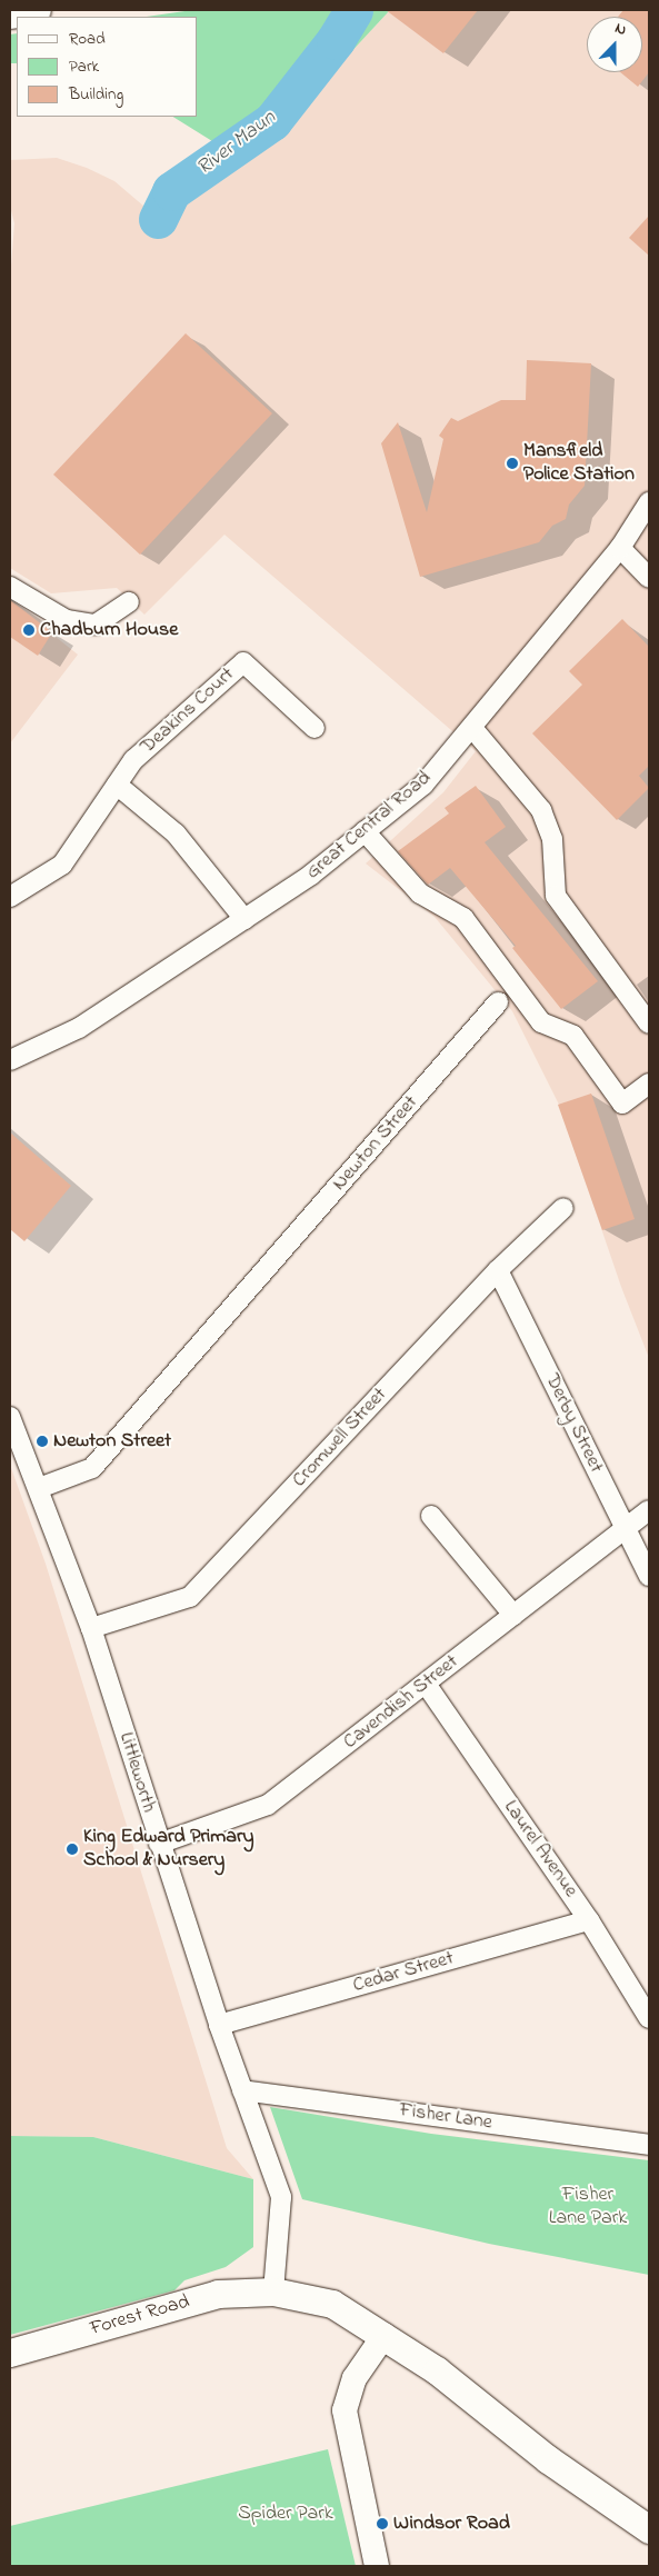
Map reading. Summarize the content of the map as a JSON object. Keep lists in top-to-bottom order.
{
  "streets": {
    "main road": ["Forest Road"],
    "street": [
      "Deakins Court",
      "Great Central Road",
      "Newton Street",
      "Derby Street",
      "Cromwell Street",
      "Cavendish Street",
      "Littleworth",
      "Laurel Avenue",
      "Cedar Street",
      "Fisher Lane"
    ]
  },
  "crossings": [
    ["Newton Street", "Littleworth"],
    ["Derby Street", "Cromwell Street"],
    ["Derby Street", "Cavendish Street"],
    ["Cromwell Street", "Littleworth"],
    ["Cavendish Street", "Littleworth"],
    ["Cavendish Street", "Laurel Avenue"],
    ["Littleworth", "Cedar Street"],
    ["Littleworth", "Fisher Lane"],
    ["Littleworth", "Forest Road"],
    ["Laurel Avenue", "Cedar Street"]
  ],
  "water": ["River Maun"],
  "parks": ["Fisher Lane Park", "Spider Park"],
  "places": [
    "Mansfield Police Station",
    "Chadburn House",
    "Newton Street",
    "King Edward Primary School & Nursery",
    "Windsor Road"
  ],
  "legend": ["Road", "Park", "Building"],
  "north": "top"
}
